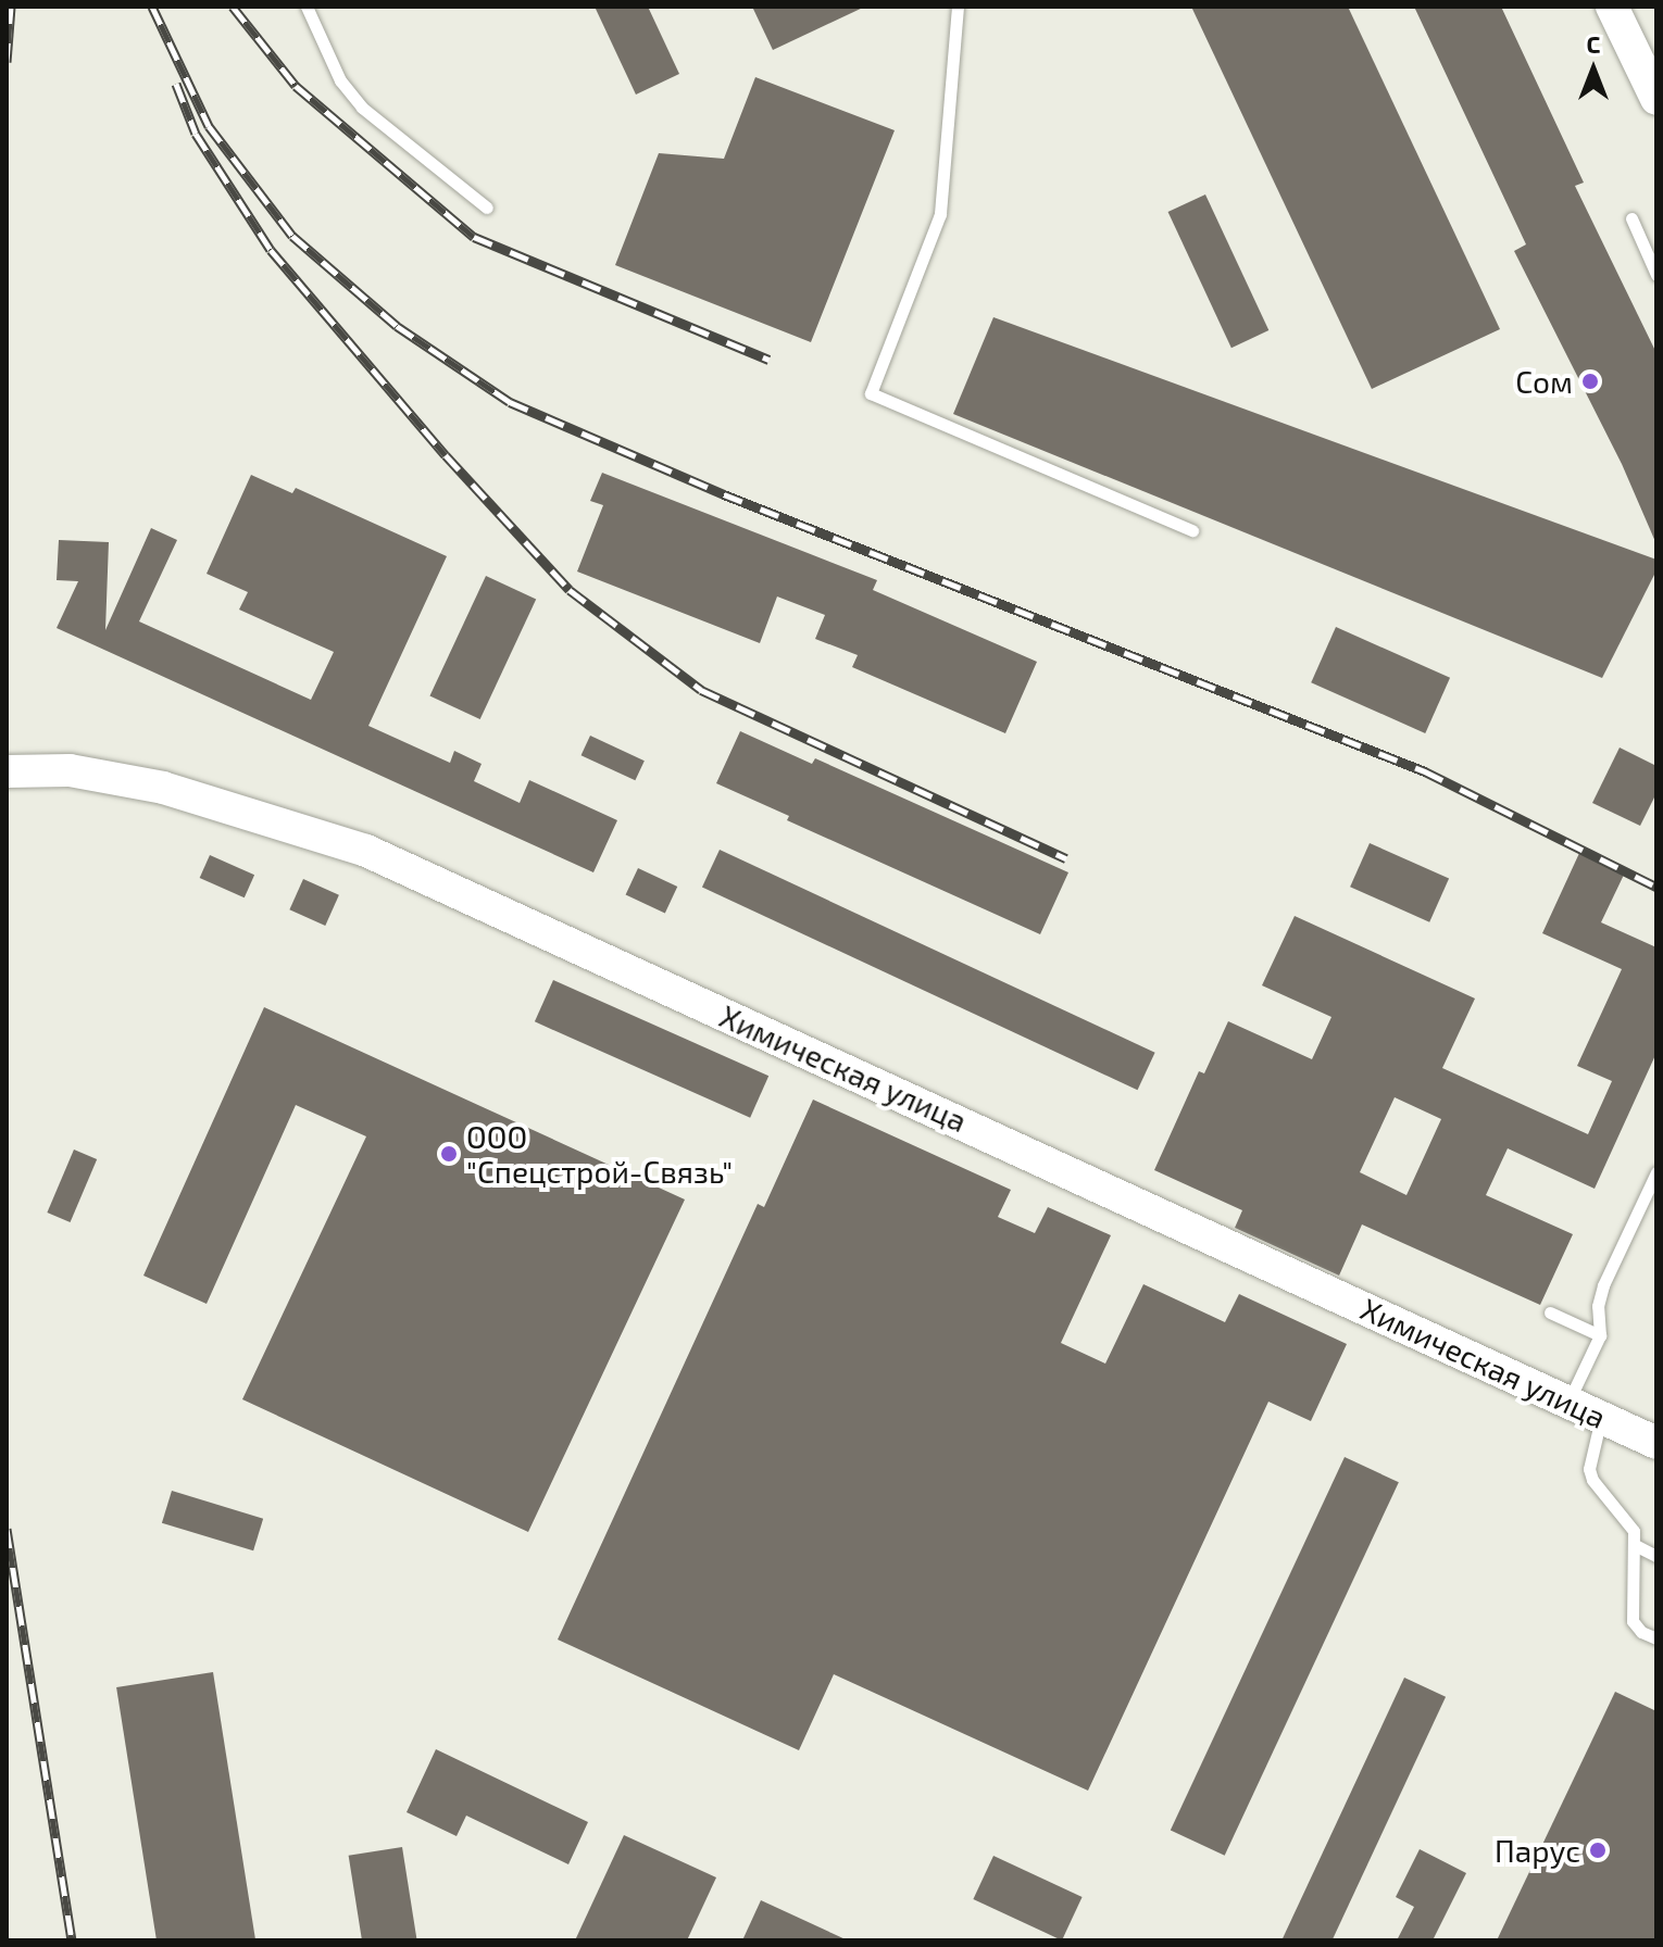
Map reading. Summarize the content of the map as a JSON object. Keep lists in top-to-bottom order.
{
  "streets": {
    "street": ["Химическая улица"]
  },
  "places": ["Сом", "ООО \"Спецстрой-Связь\"", "Парус"],
  "north": "top"
}
